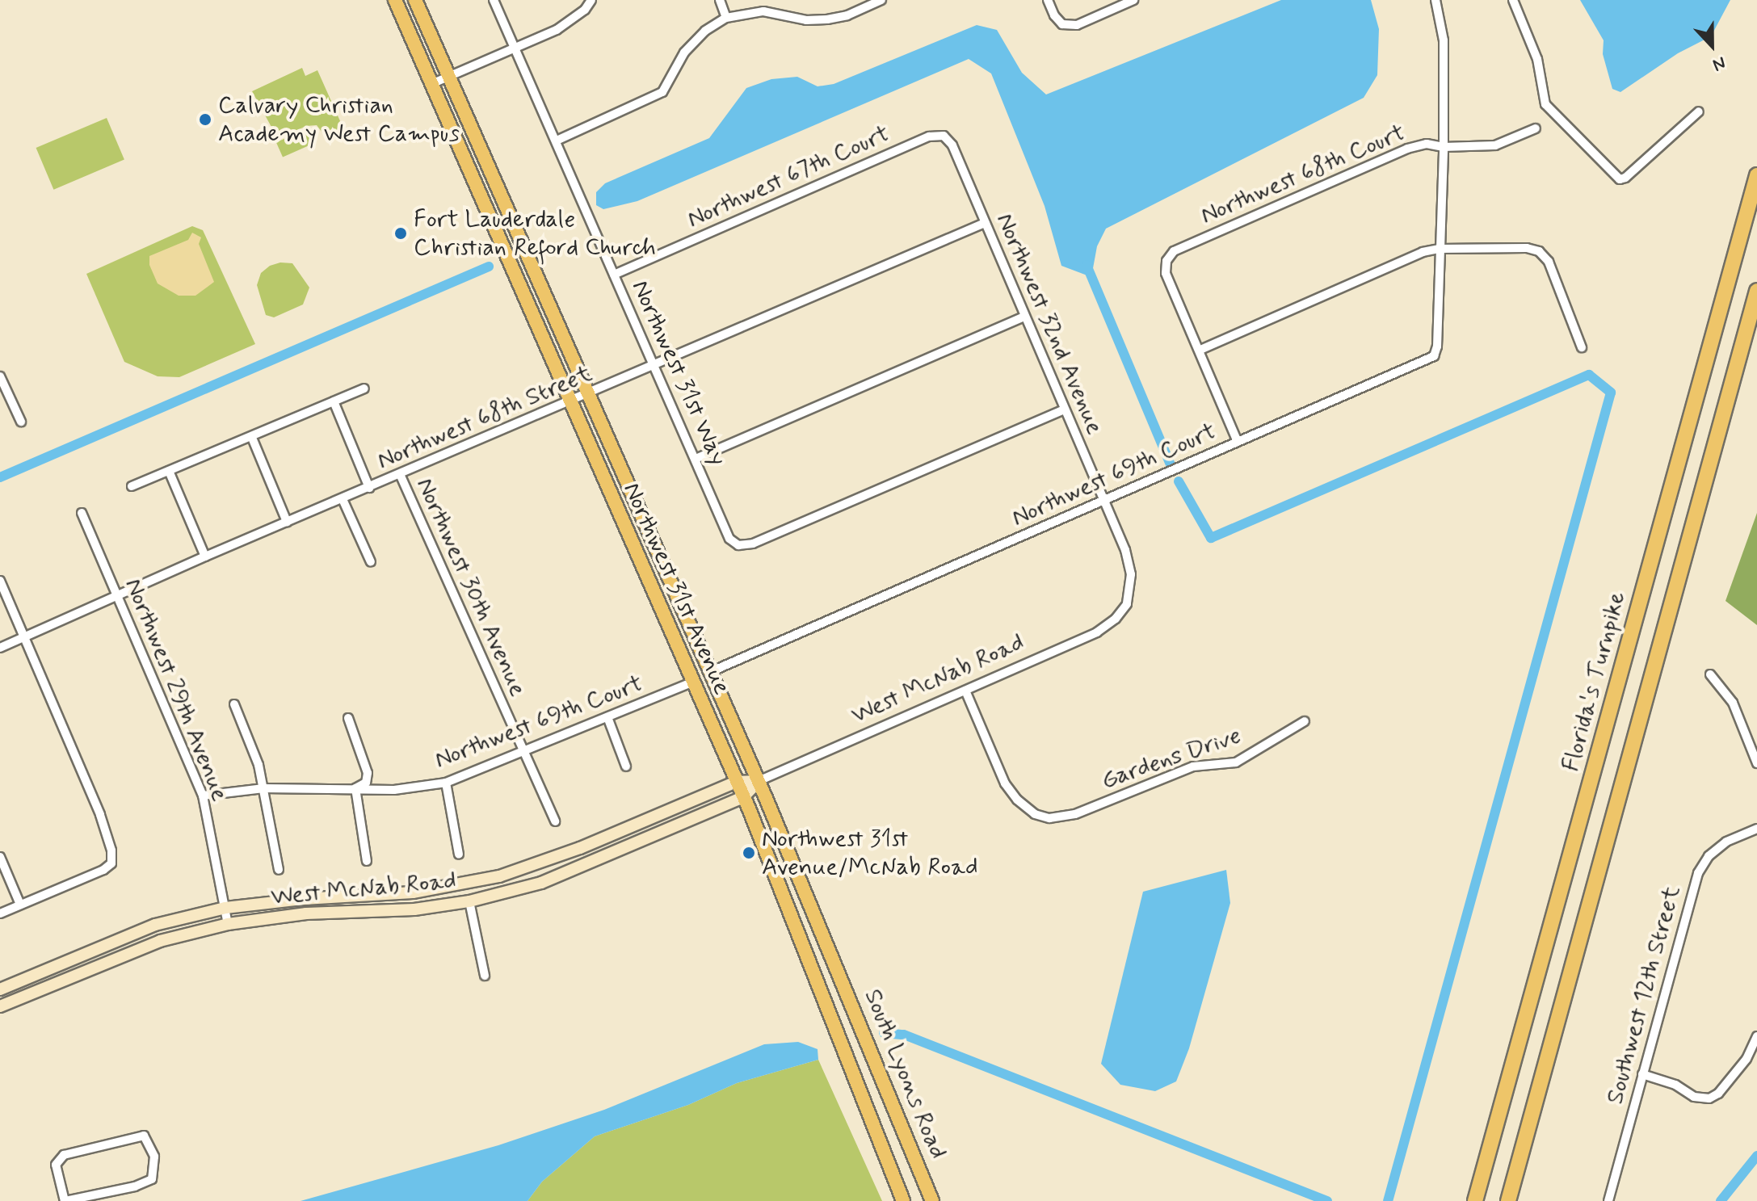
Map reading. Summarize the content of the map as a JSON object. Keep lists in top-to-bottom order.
{
  "streets": {
    "highway": ["Florida's Turnpike"],
    "main road": ["Northwest 31st Avenue", "West McNab Road", "South Lyons Road"],
    "street": [
      "Northwest 68th Court",
      "Northwest 67th Court",
      "Northwest 32nd Avenue",
      "Northwest 31st Way",
      "Northwest 68th Street",
      "Northwest 69th Court",
      "Northwest 30th Avenue",
      "Northwest 29th Avenue",
      "Gardens Drive",
      "Southwest 12th Street"
    ]
  },
  "crossings": [
    ["Northwest 67th Court", "Northwest 32nd Avenue"],
    ["Northwest 67th Court", "Northwest 31st Way"],
    ["Northwest 32nd Avenue", "Northwest 31st Way"],
    ["Northwest 32nd Avenue", "Northwest 68th Street"],
    ["Northwest 32nd Avenue", "Northwest 69th Court"],
    ["Northwest 32nd Avenue", "West McNab Road"],
    ["Northwest 31st Way", "Northwest 68th Street"],
    ["Northwest 68th Street", "Northwest 30th Avenue"],
    ["Northwest 68th Street", "Northwest 31st Avenue"],
    ["Northwest 68th Street", "Northwest 29th Avenue"],
    ["Northwest 69th Court", "Northwest 30th Avenue"],
    ["Northwest 69th Court", "Northwest 31st Avenue"],
    ["Northwest 69th Court", "Northwest 29th Avenue"],
    ["Northwest 31st Avenue", "West McNab Road"],
    ["Northwest 31st Avenue", "South Lyons Road"],
    ["West McNab Road", "Northwest 29th Avenue"],
    ["West McNab Road", "Gardens Drive"]
  ],
  "places": ["Calvary Christian Academy West Campus", "Fort Lauderdale Christian Reford Church", "Northwest 31st Avenue/McNab Road"],
  "north": "bottom"
}
